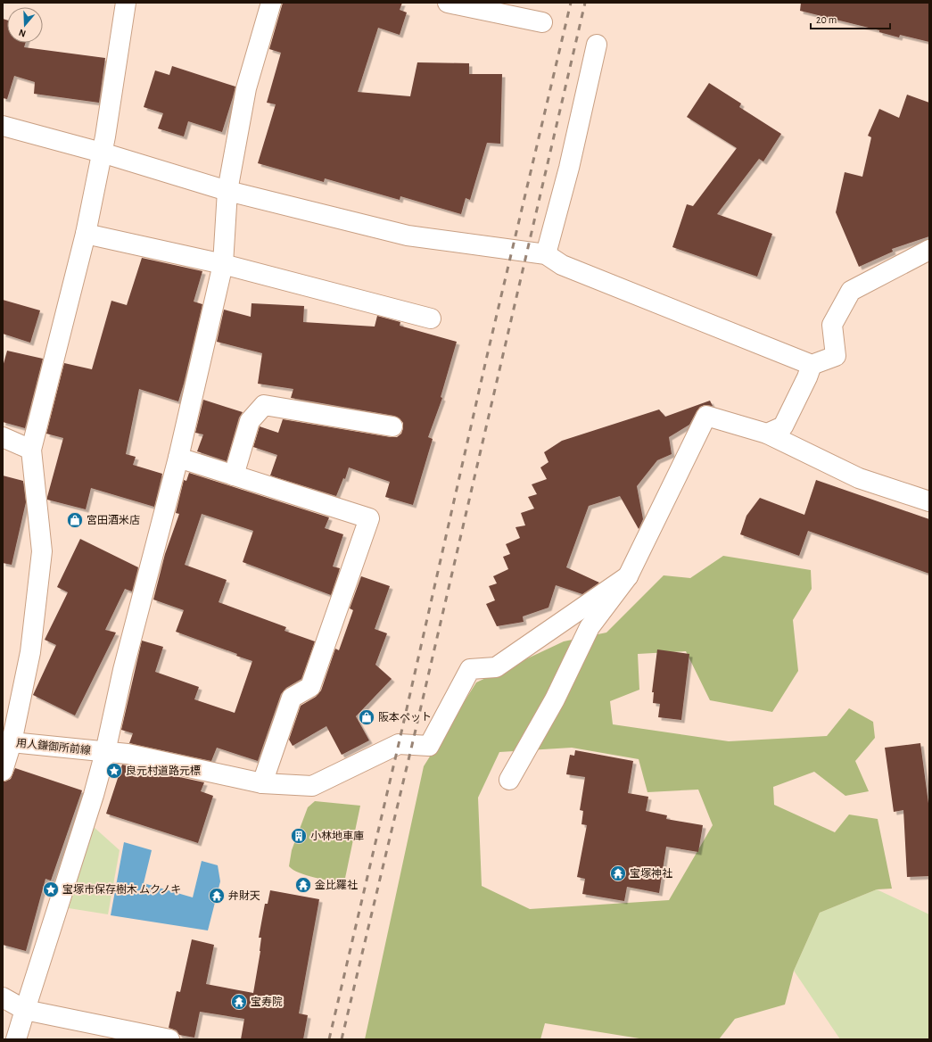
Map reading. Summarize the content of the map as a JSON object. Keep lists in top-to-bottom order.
{
  "streets": {
    "street": ["用人鎌御所前線"]
  },
  "places": {
    "shop": ["宮田酒米店", "阪本ペット"],
    "place": ["良元村道路元標", "宝塚市保存樹木 ムクノキ"],
    "building": ["小林地車庫"],
    "temple": [
      "宝塚神社",
      "金比羅社",
      "弁財天",
      "宝寿院"
    ]
  },
  "scale_bar": "20 m",
  "north": "bottom"
}
